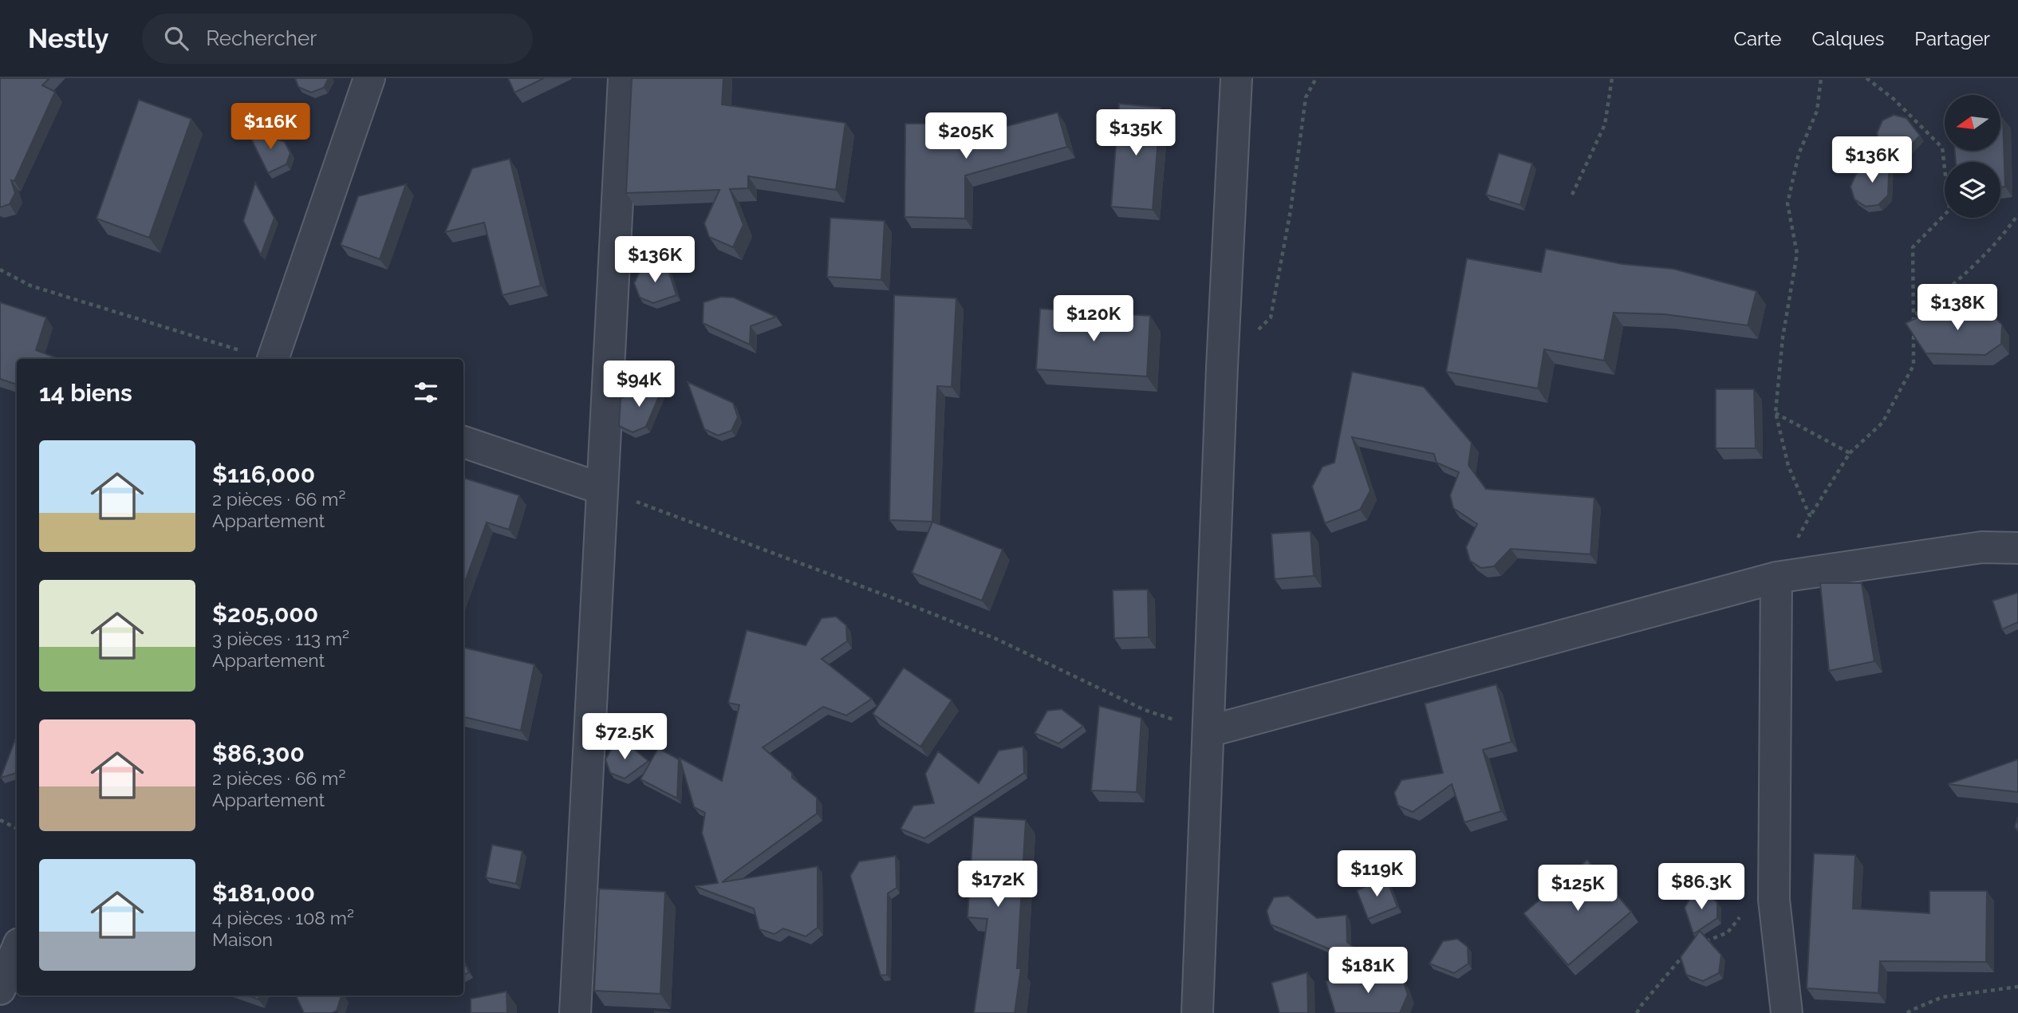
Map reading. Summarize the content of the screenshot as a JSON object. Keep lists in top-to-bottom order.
{
  "north": "left",
  "page": {
    "header": "Nestly",
    "search": "Rechercher",
    "nav": ["Carte", "Calques", "Partager"],
    "price": [
      "$116K",
      "$135K",
      "$205K",
      "$136K",
      "$136K",
      "$138K",
      "$120K",
      "$94K",
      "$72.5K",
      "$119K",
      "$172K",
      "$86.3K",
      "$125K",
      "$181K"
    ],
    "heading": "14 biens",
    "list": [
      {
        "name": "$116,000",
        "note": "2 pièces · 66 m² · Appartement"
      },
      {
        "name": "$205,000",
        "note": "3 pièces · 113 m² · Appartement"
      },
      {
        "name": "$86,300",
        "note": "2 pièces · 66 m² · Appartement"
      },
      {
        "name": "$181,000",
        "note": "4 pièces · 108 m² · Maison"
      }
    ]
  }
}
